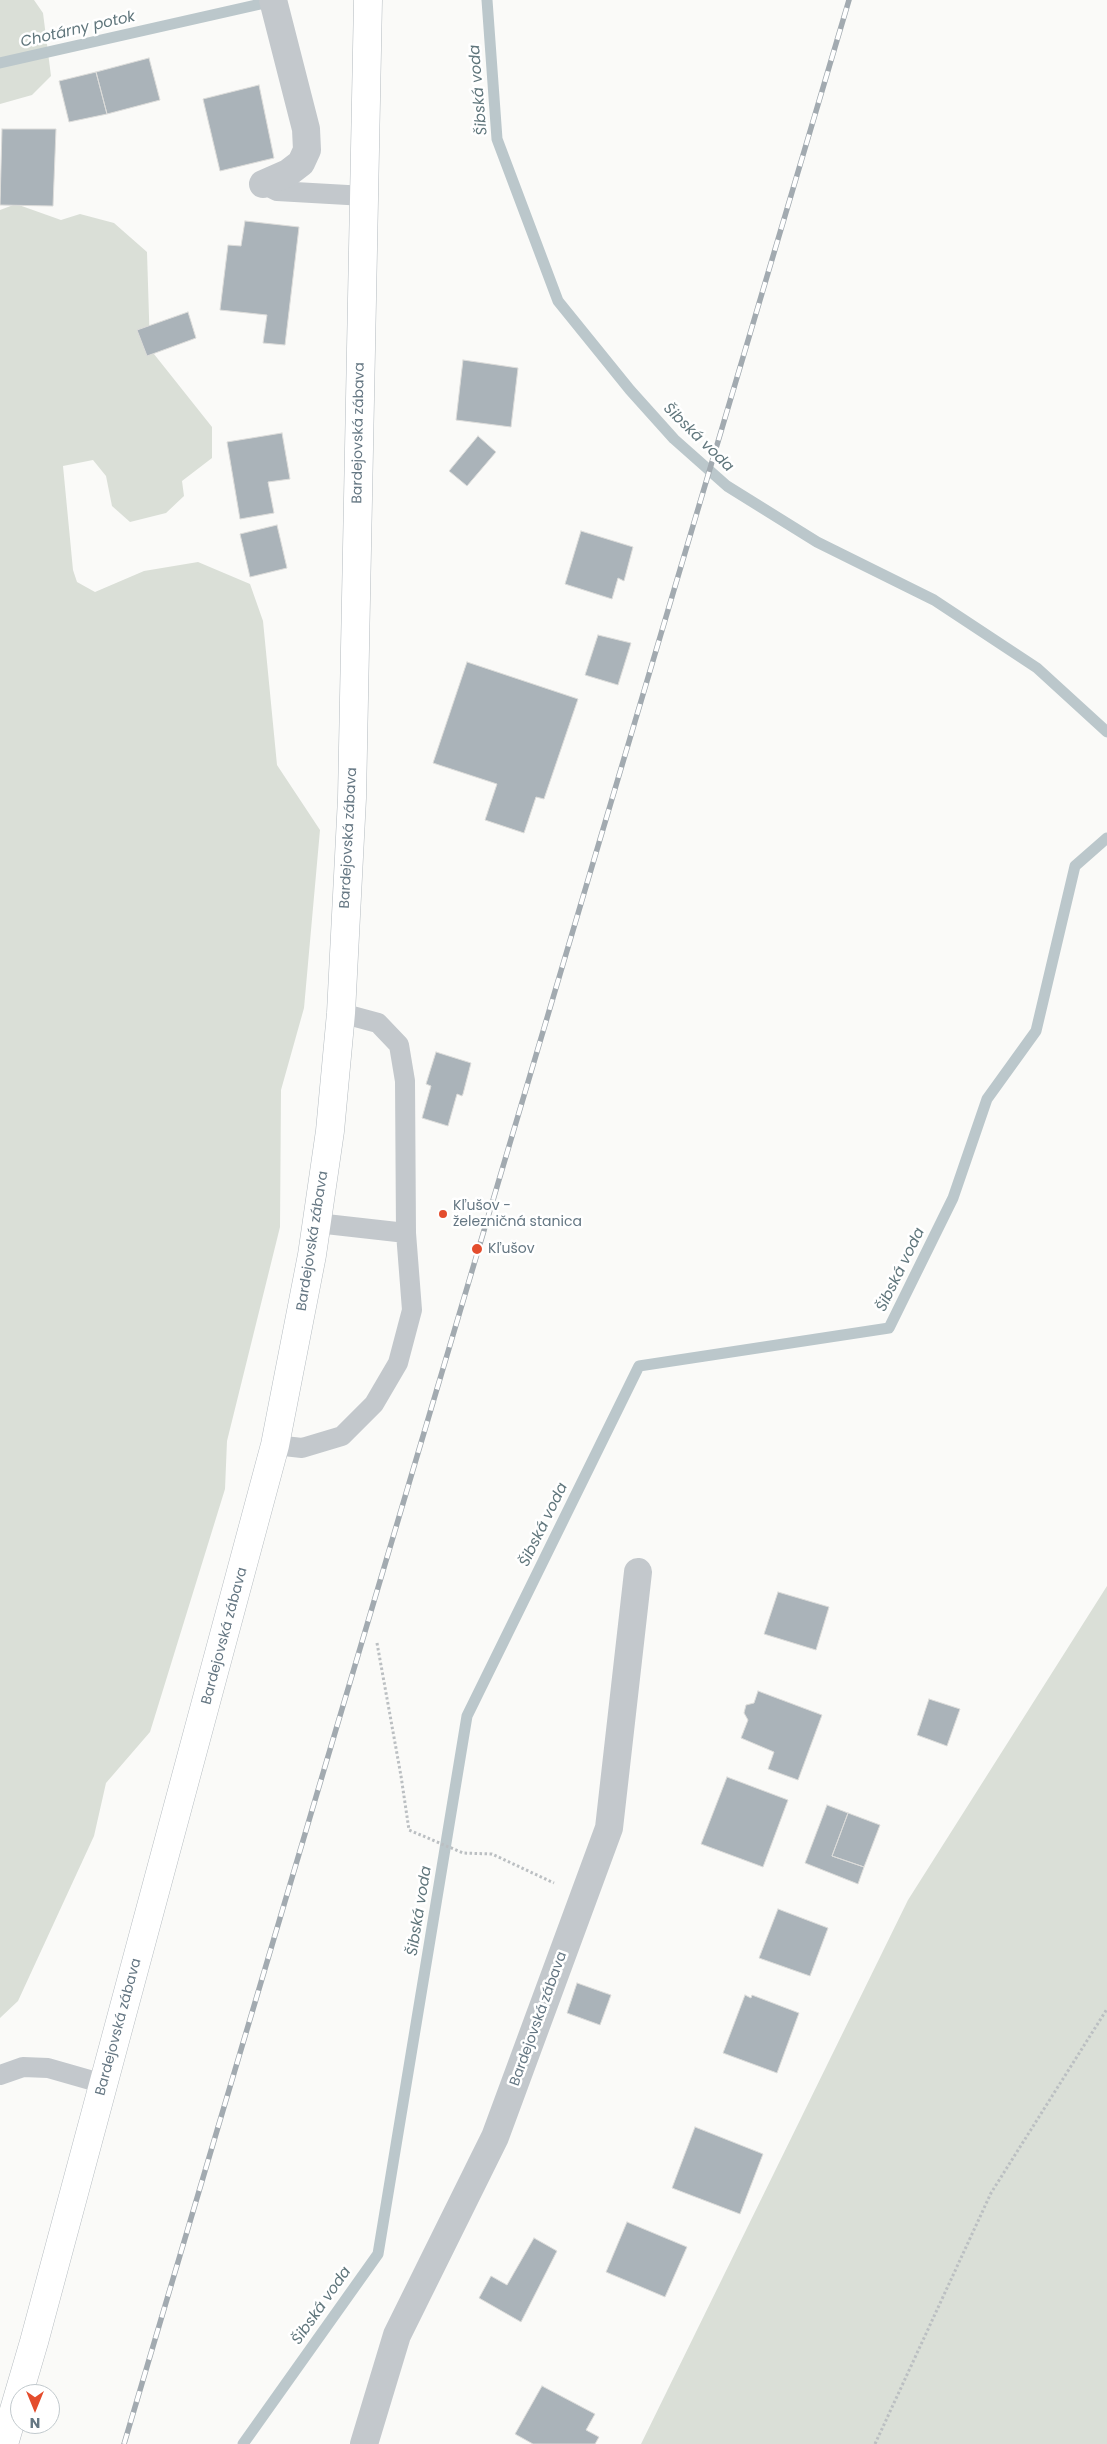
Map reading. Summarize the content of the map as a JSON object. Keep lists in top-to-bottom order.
{
  "streets": {
    "main road": ["Bardejovská zábava"]
  },
  "water": ["Chotárny potok", "Šibská voda"],
  "places": ["Kľušov - železničná stanica", "Kľušov"],
  "north": "bottom"
}
